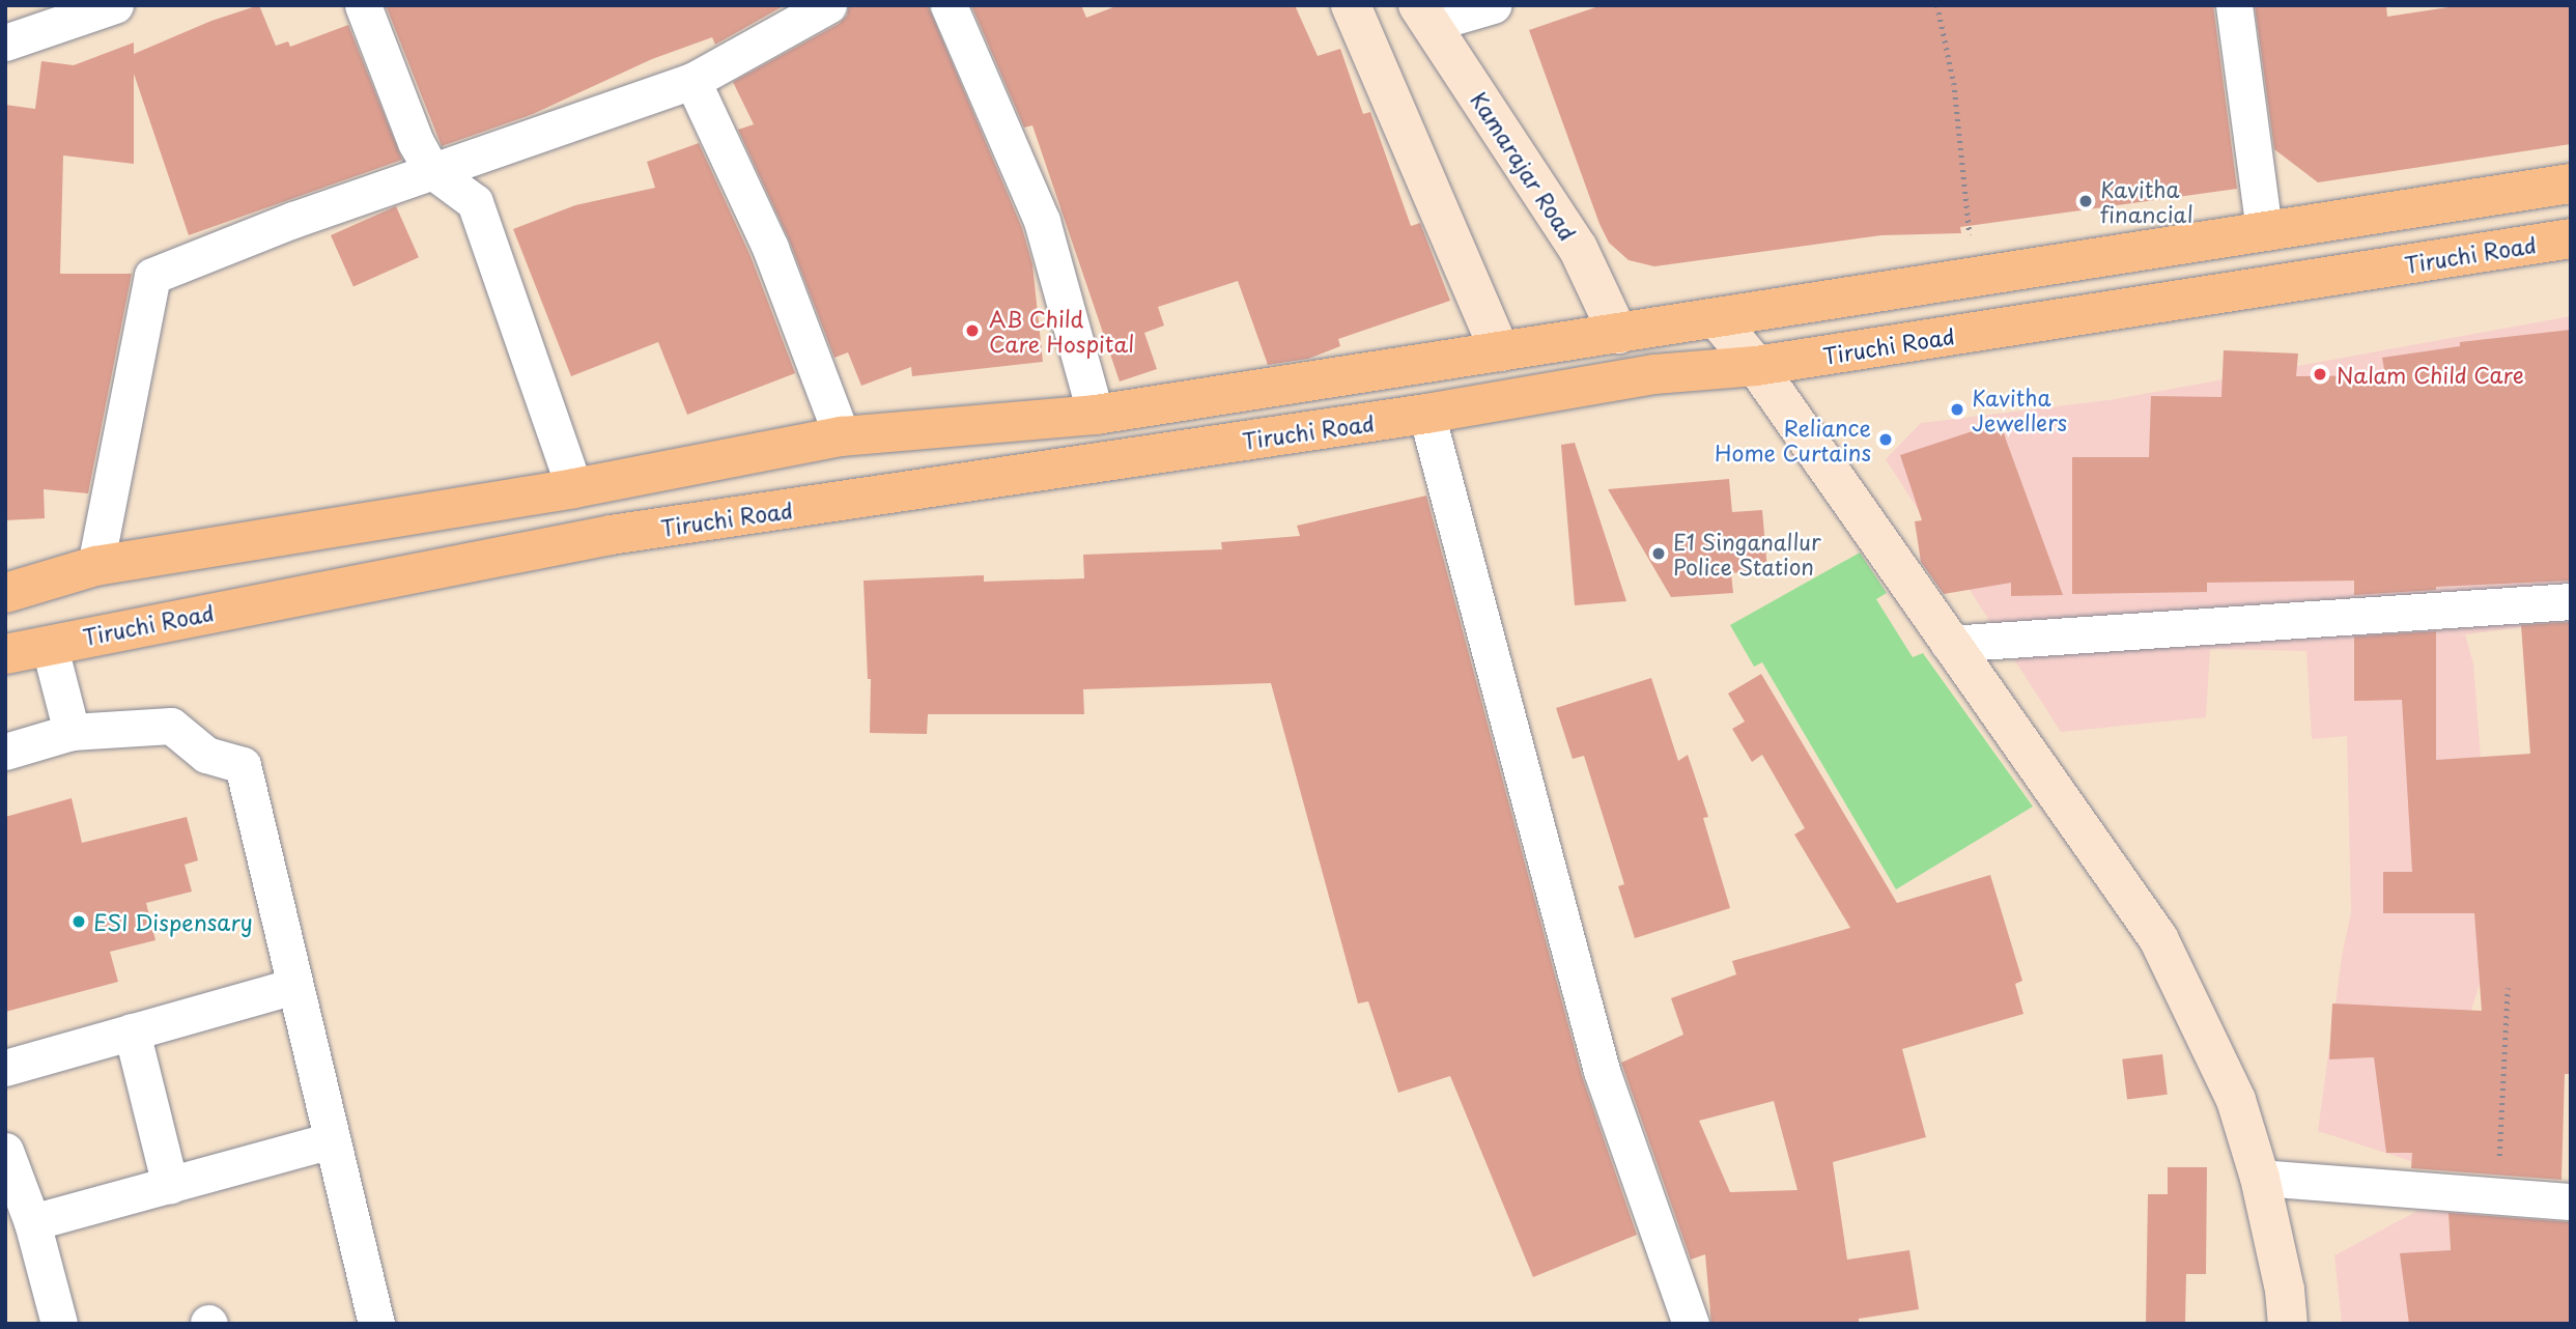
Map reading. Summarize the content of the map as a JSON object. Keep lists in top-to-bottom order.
{
  "streets": {
    "highway": ["Tiruchi Road"],
    "main road": ["Kamarajar Road"]
  },
  "places": [
    "Kavitha financial",
    "AB Child Care Hospital",
    "Nalam Child Care",
    "Kavitha Jewellers",
    "Reliance Home Curtains",
    "E1 Singanallur Police Station",
    "ESI Dispensary"
  ]
}
